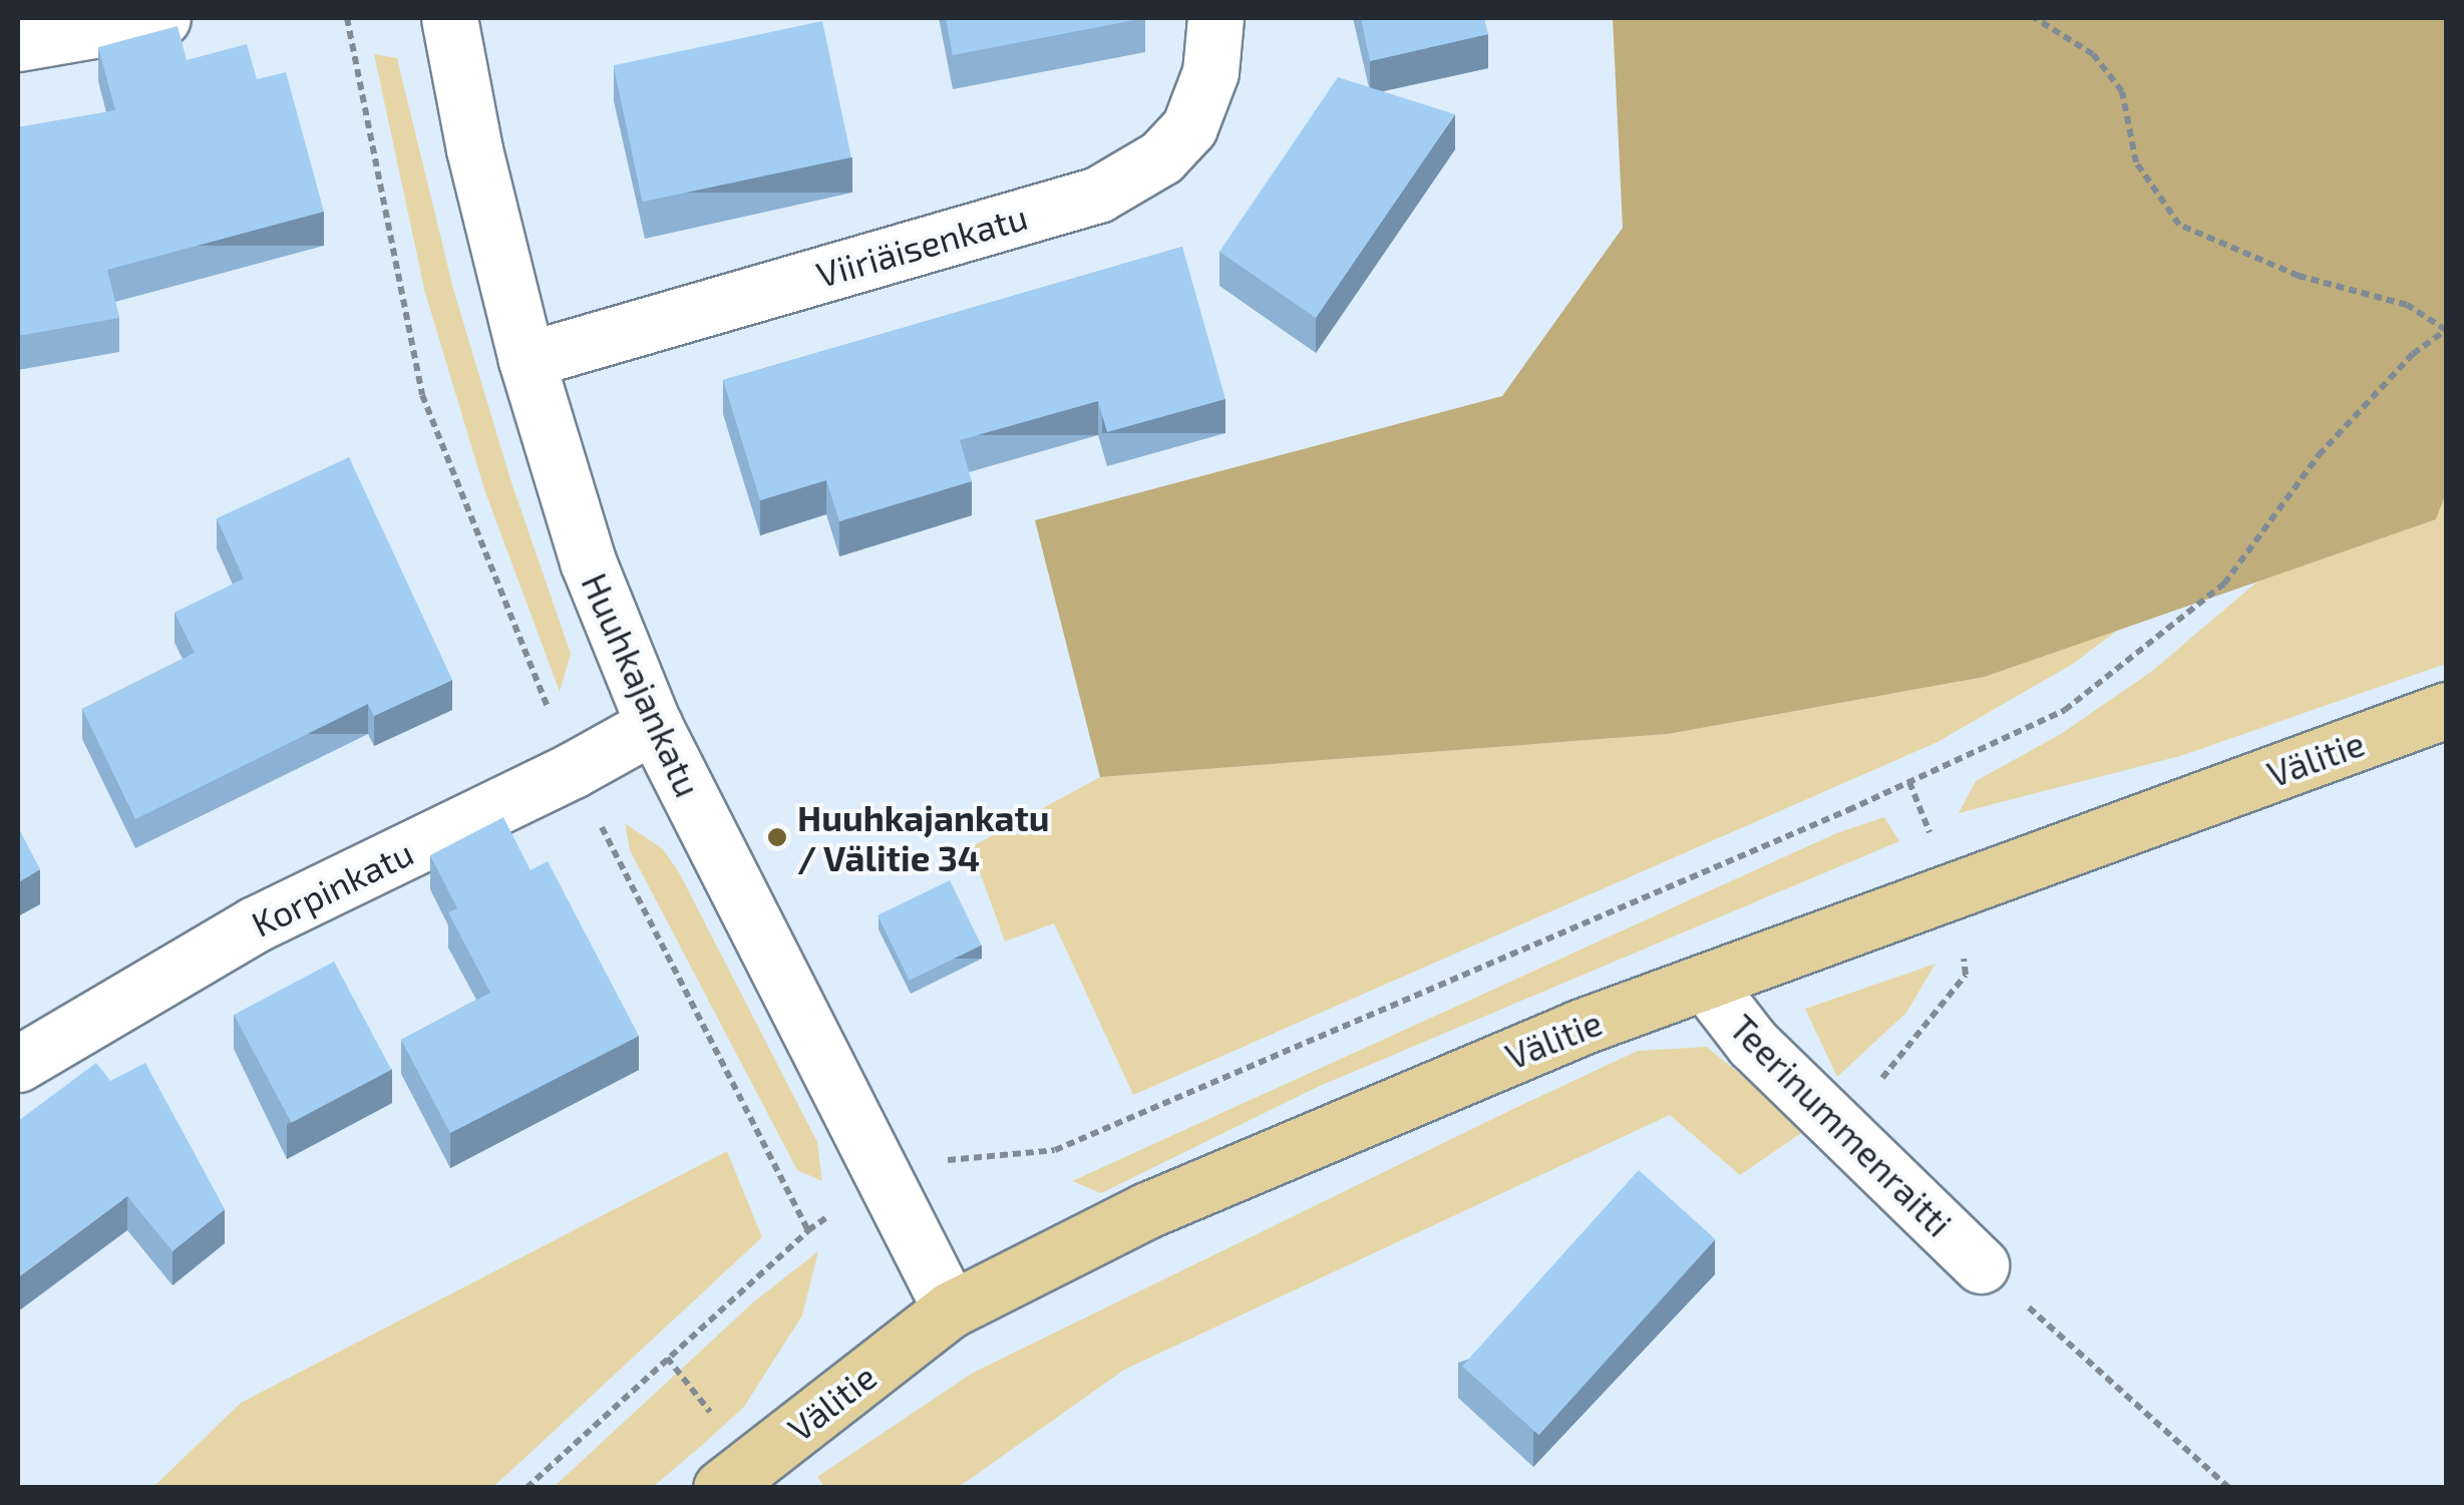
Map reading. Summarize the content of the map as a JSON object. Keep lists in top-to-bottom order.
{
  "streets": {
    "main road": ["Välitie"],
    "street": [
      "Viiriäisenkatu",
      "Huuhkajankatu",
      "Korpinkatu",
      "Teerinummenraitti"
    ]
  },
  "crossings": [
    ["Viiriäisenkatu", "Huuhkajankatu"],
    ["Huuhkajankatu", "Välitie"],
    ["Huuhkajankatu", "Korpinkatu"],
    ["Välitie", "Teerinummenraitti"]
  ],
  "places": ["Huuhkajankatu / Välitie 34"]
}
